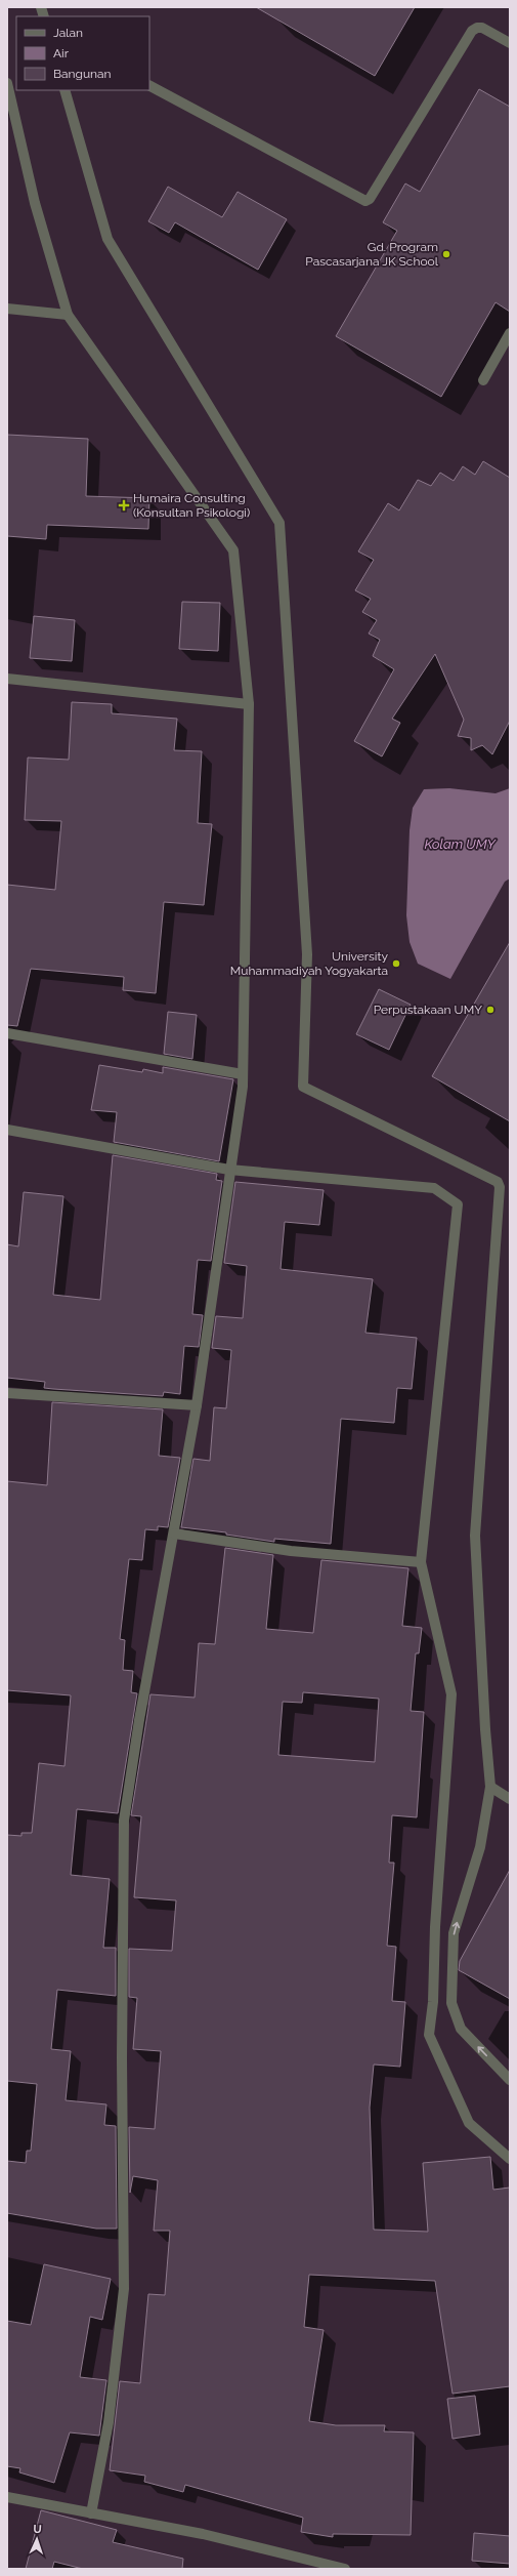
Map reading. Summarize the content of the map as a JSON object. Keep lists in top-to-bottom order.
{
  "water": ["Kolam UMY"],
  "places": {
    "other": ["Gd. Program Pascasarjana JK School", "University Muhammadiyah Yogyakarta", "Perpustakaan UMY"],
    "health": ["Humaira Consulting (Konsultan Psikologi)"]
  },
  "legend": ["Jalan", "Air", "Bangunan"],
  "north": "top"
}
